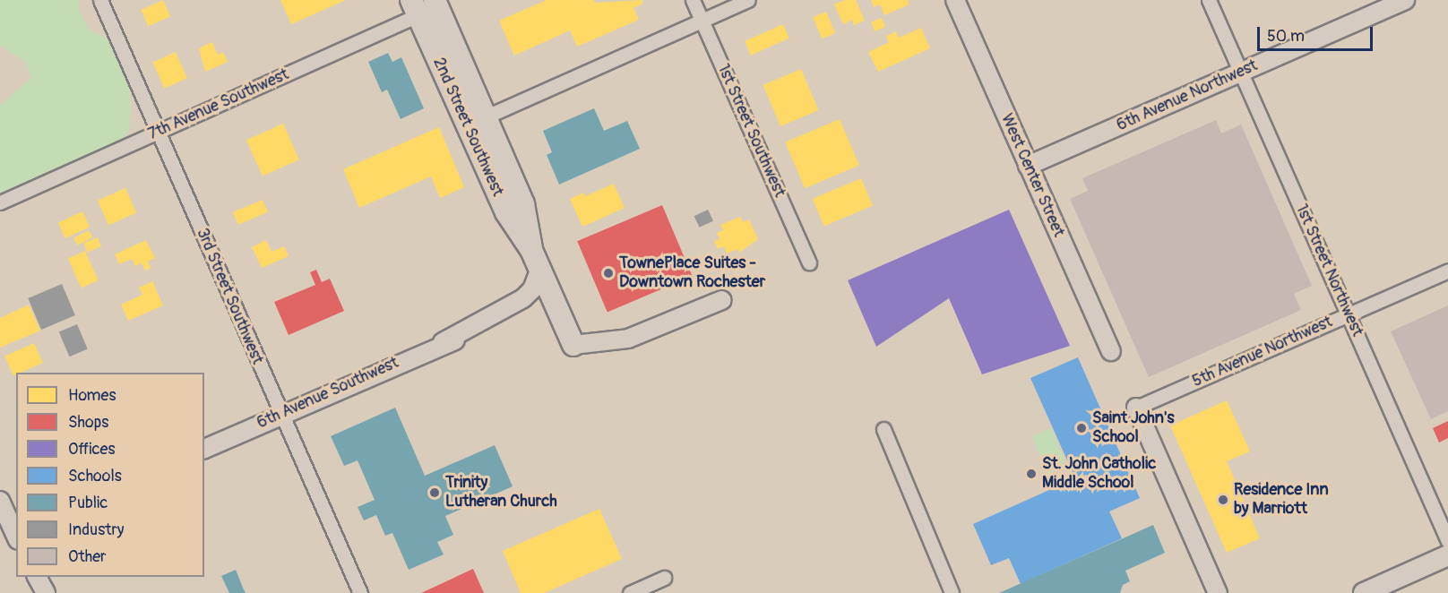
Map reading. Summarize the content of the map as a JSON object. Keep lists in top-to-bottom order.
{
  "streets": {
    "main road": ["2nd Street Southwest"],
    "street": [
      "6th Avenue Northwest",
      "7th Avenue Southwest",
      "1st Street Southwest",
      "West Center Street",
      "1st Street Northwest",
      "3rd Street Southwest",
      "5th Avenue Northwest",
      "6th Avenue Southwest"
    ]
  },
  "crossings": [
    ["6th Avenue Northwest", "West Center Street"],
    ["6th Avenue Northwest", "1st Street Northwest"],
    ["7th Avenue Southwest", "2nd Street Southwest"],
    ["7th Avenue Southwest", "3rd Street Southwest"],
    ["2nd Street Southwest", "6th Avenue Southwest"],
    ["1st Street Northwest", "5th Avenue Northwest"],
    ["3rd Street Southwest", "6th Avenue Southwest"]
  ],
  "places": [
    "TownePlace Suites - Downtown Rochester",
    "Saint John's School",
    "St. John Catholic Middle School",
    "Trinity Lutheran Church",
    "Residence Inn by Marriott"
  ],
  "legend": [
    "Homes",
    "Shops",
    "Offices",
    "Schools",
    "Public",
    "Industry",
    "Other"
  ],
  "scale_bar": "50 m"
}
